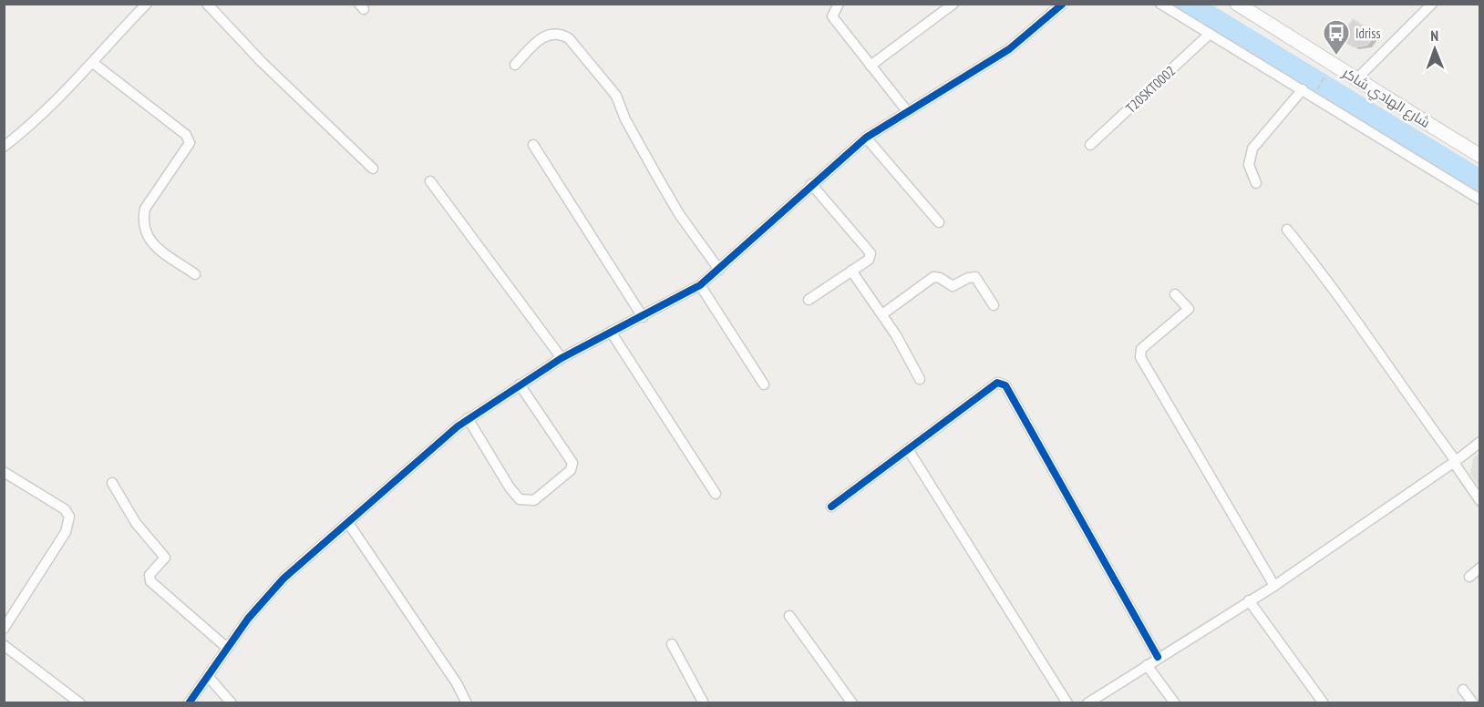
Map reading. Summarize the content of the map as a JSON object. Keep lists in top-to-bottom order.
{
  "streets": {
    "main road": ["شارع الهادي شاكر"],
    "street": ["T20SKT0002"]
  },
  "places": {
    "bus stop": ["Idriss"]
  },
  "north": "top"
}
